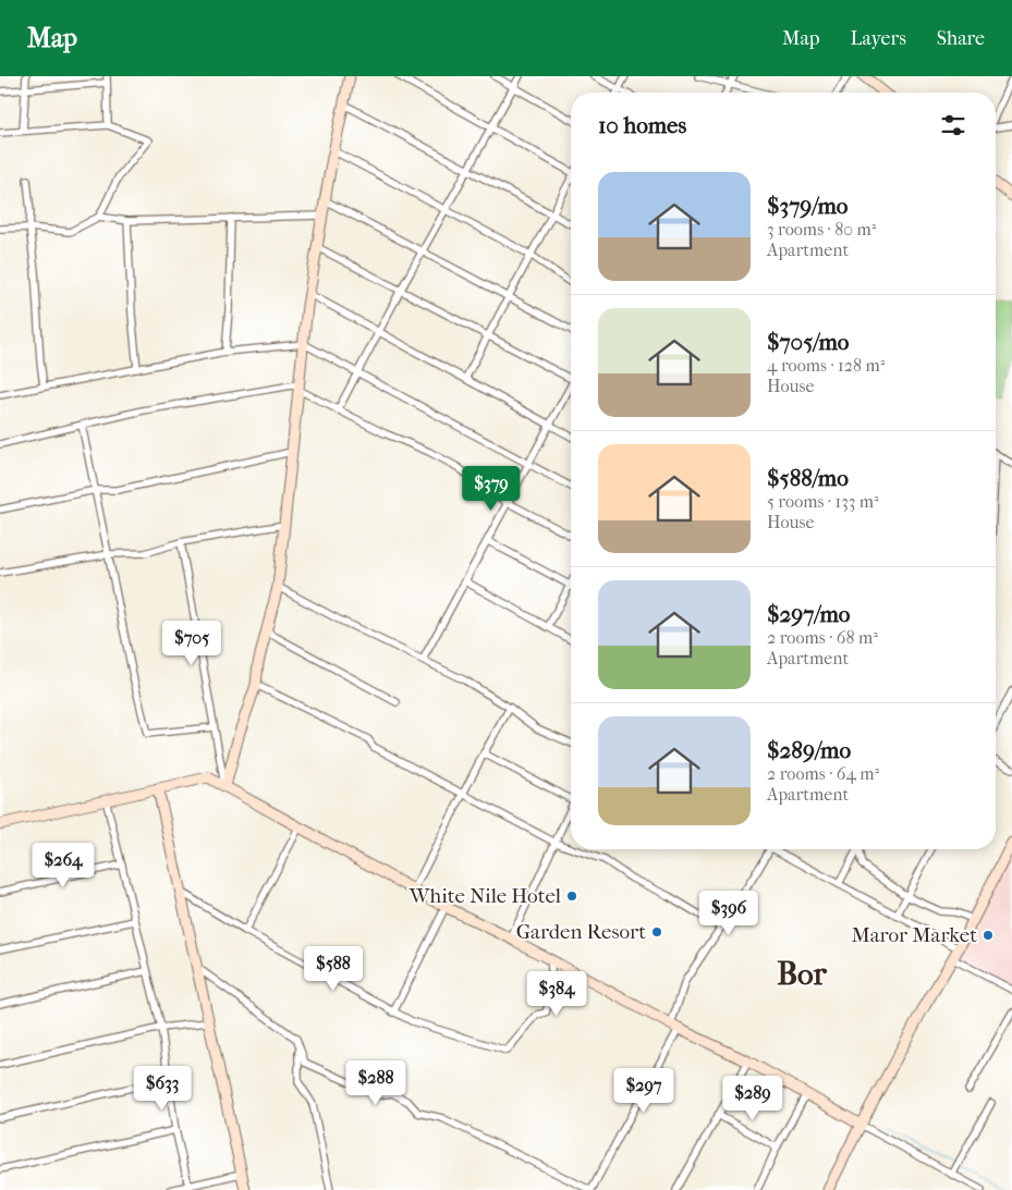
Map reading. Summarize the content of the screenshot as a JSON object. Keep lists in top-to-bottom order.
{
  "districts": ["Bor"],
  "places": ["White Nile Hotel", "Garden Resort", "Maror Market"],
  "page": {
    "header": "Map",
    "nav": ["Map", "Layers", "Share"],
    "heading": "10 homes",
    "list": [
      {
        "name": "$379/mo",
        "note": "3 rooms · 80 m² · Apartment"
      },
      {
        "name": "$705/mo",
        "note": "4 rooms · 128 m² · House"
      },
      {
        "name": "$588/mo",
        "note": "5 rooms · 133 m² · House"
      },
      {
        "name": "$297/mo",
        "note": "2 rooms · 68 m² · Apartment"
      },
      {
        "name": "$289/mo",
        "note": "2 rooms · 64 m² · Apartment"
      }
    ],
    "price": [
      "$379",
      "$705",
      "$264",
      "$396",
      "$588",
      "$384",
      "$288",
      "$633",
      "$297",
      "$289"
    ]
  }
}
